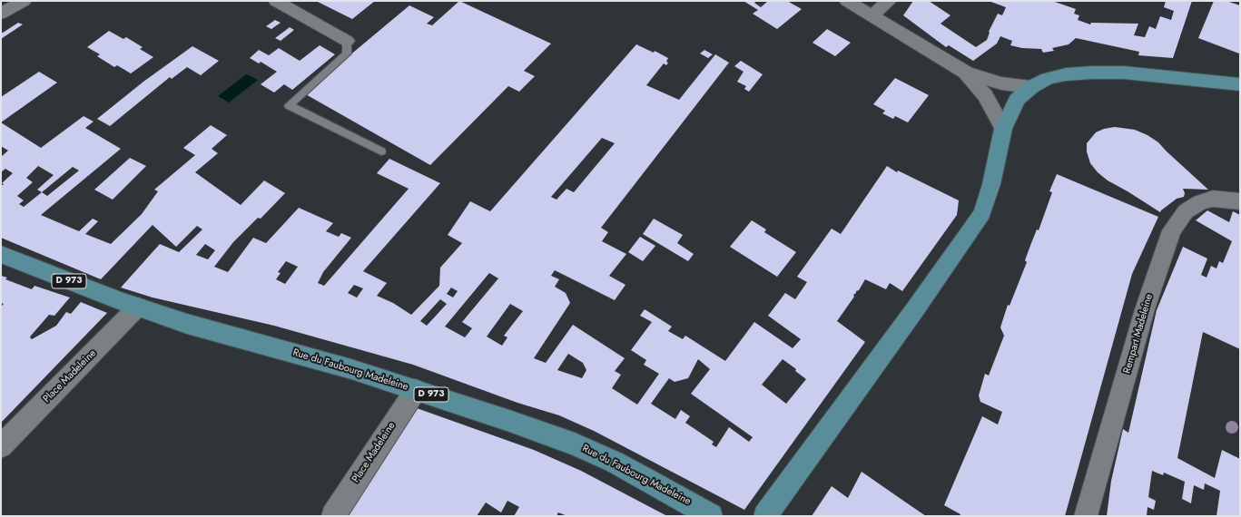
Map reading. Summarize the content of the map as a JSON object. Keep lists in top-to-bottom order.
{
  "streets": {
    "main road": ["D 973", "Rue du Faubourg Madeleine"],
    "street": ["Rempart Madeleine", "Place Madeleine"]
  },
  "crossings": [
    ["Rue du Faubourg Madeleine", "Place Madeleine"]
  ]
}
